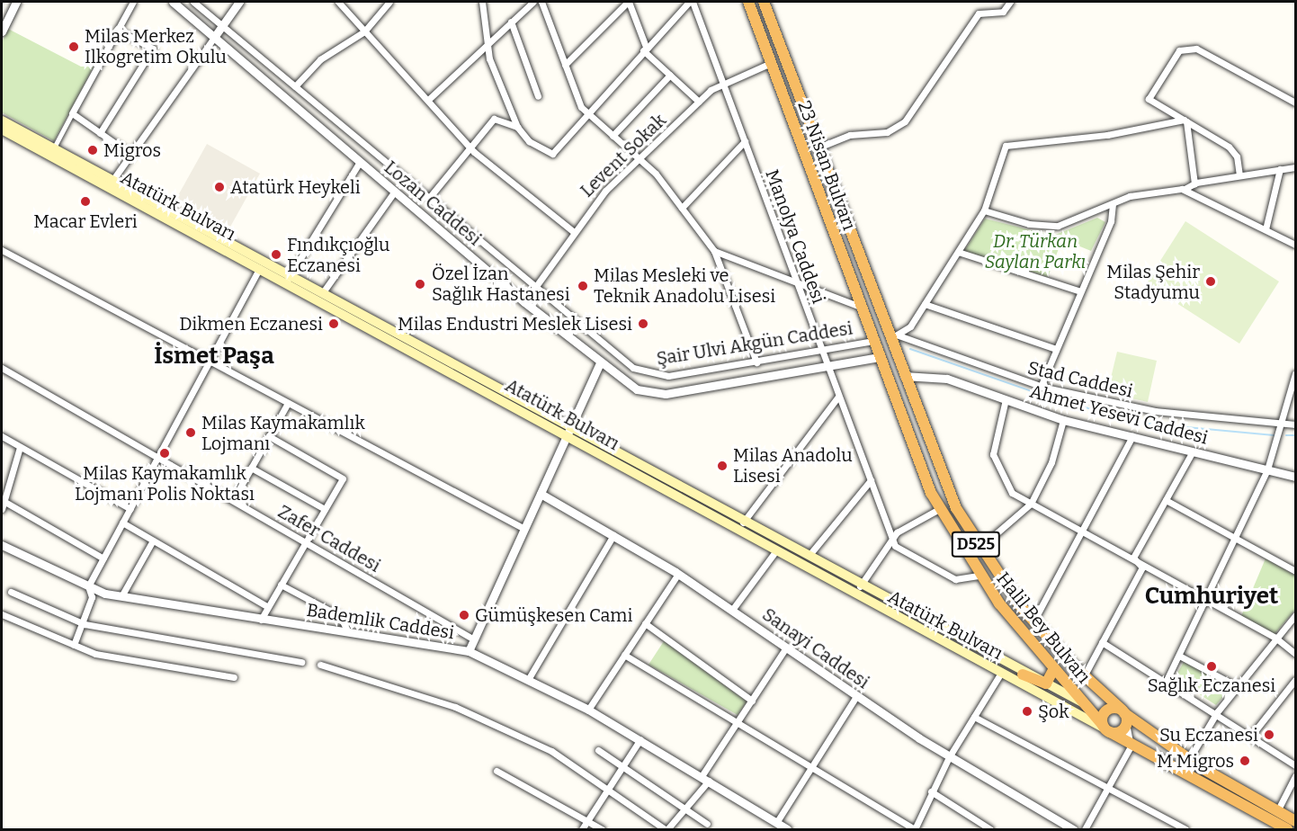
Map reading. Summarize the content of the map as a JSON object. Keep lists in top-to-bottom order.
{
  "streets": {
    "highway": ["23 Nisan Bulvarı", "D525", "Halil Bey Bulvarı"],
    "main road": ["Atatürk Bulvarı"],
    "street": [
      "Levent Sokak",
      "Lozan Caddesi",
      "Manolya Caddesi",
      "Şair Ulvi Akgün Caddesi",
      "Stad Caddesi",
      "Ahmet Yesevi Caddesi",
      "Zafer Caddesi",
      "Bademlik Caddesi",
      "Sanayi Caddesi"
    ]
  },
  "crossings": [
    ["Levent Sokak", "23 Nisan Bulvarı"],
    ["Levent Sokak", "Lozan Caddesi"],
    ["Levent Sokak", "Manolya Caddesi"],
    ["Levent Sokak", "Şair Ulvi Akgün Caddesi"],
    ["23 Nisan Bulvarı", "Şair Ulvi Akgün Caddesi"],
    ["23 Nisan Bulvarı", "Halil Bey Bulvarı"],
    ["Lozan Caddesi", "Manolya Caddesi"],
    ["Lozan Caddesi", "Halil Bey Bulvarı"],
    ["Atatürk Bulvarı", "Halil Bey Bulvarı"],
    ["Manolya Caddesi", "Şair Ulvi Akgün Caddesi"],
    ["Manolya Caddesi", "Halil Bey Bulvarı"],
    ["Şair Ulvi Akgün Caddesi", "Halil Bey Bulvarı"],
    ["Stad Caddesi", "D525"],
    ["Stad Caddesi", "Halil Bey Bulvarı"],
    ["Ahmet Yesevi Caddesi", "Halil Bey Bulvarı"],
    ["D525", "Halil Bey Bulvarı"]
  ],
  "districts": ["İsmet Paşa", "Cumhuriyet"],
  "parks": ["Dr. Türkan Saylan Parkı"],
  "places": [
    "Milas Merkez Ilkogretim Okulu",
    "Migros",
    "Atatürk Heykeli",
    "Macar Evleri",
    "Fındıkçıoğlu Eczanesi",
    "Milas Şehir Stadyumu",
    "Özel İzan Sağlık Hastanesi",
    "Milas Mesleki ve Teknik Anadolu Lisesi",
    "Dikmen Eczanesi",
    "Milas Endustri Meslek Lisesi",
    "Milas Kaymakamlık Lojmanı",
    "Milas Kaymakamlık Lojmanı Polis Noktası",
    "Milas Anadolu Lisesi",
    "Gümüşkesen Cami",
    "Sağlık Eczanesi",
    "Şok",
    "Su Eczanesi",
    "M Migros"
  ]
}
